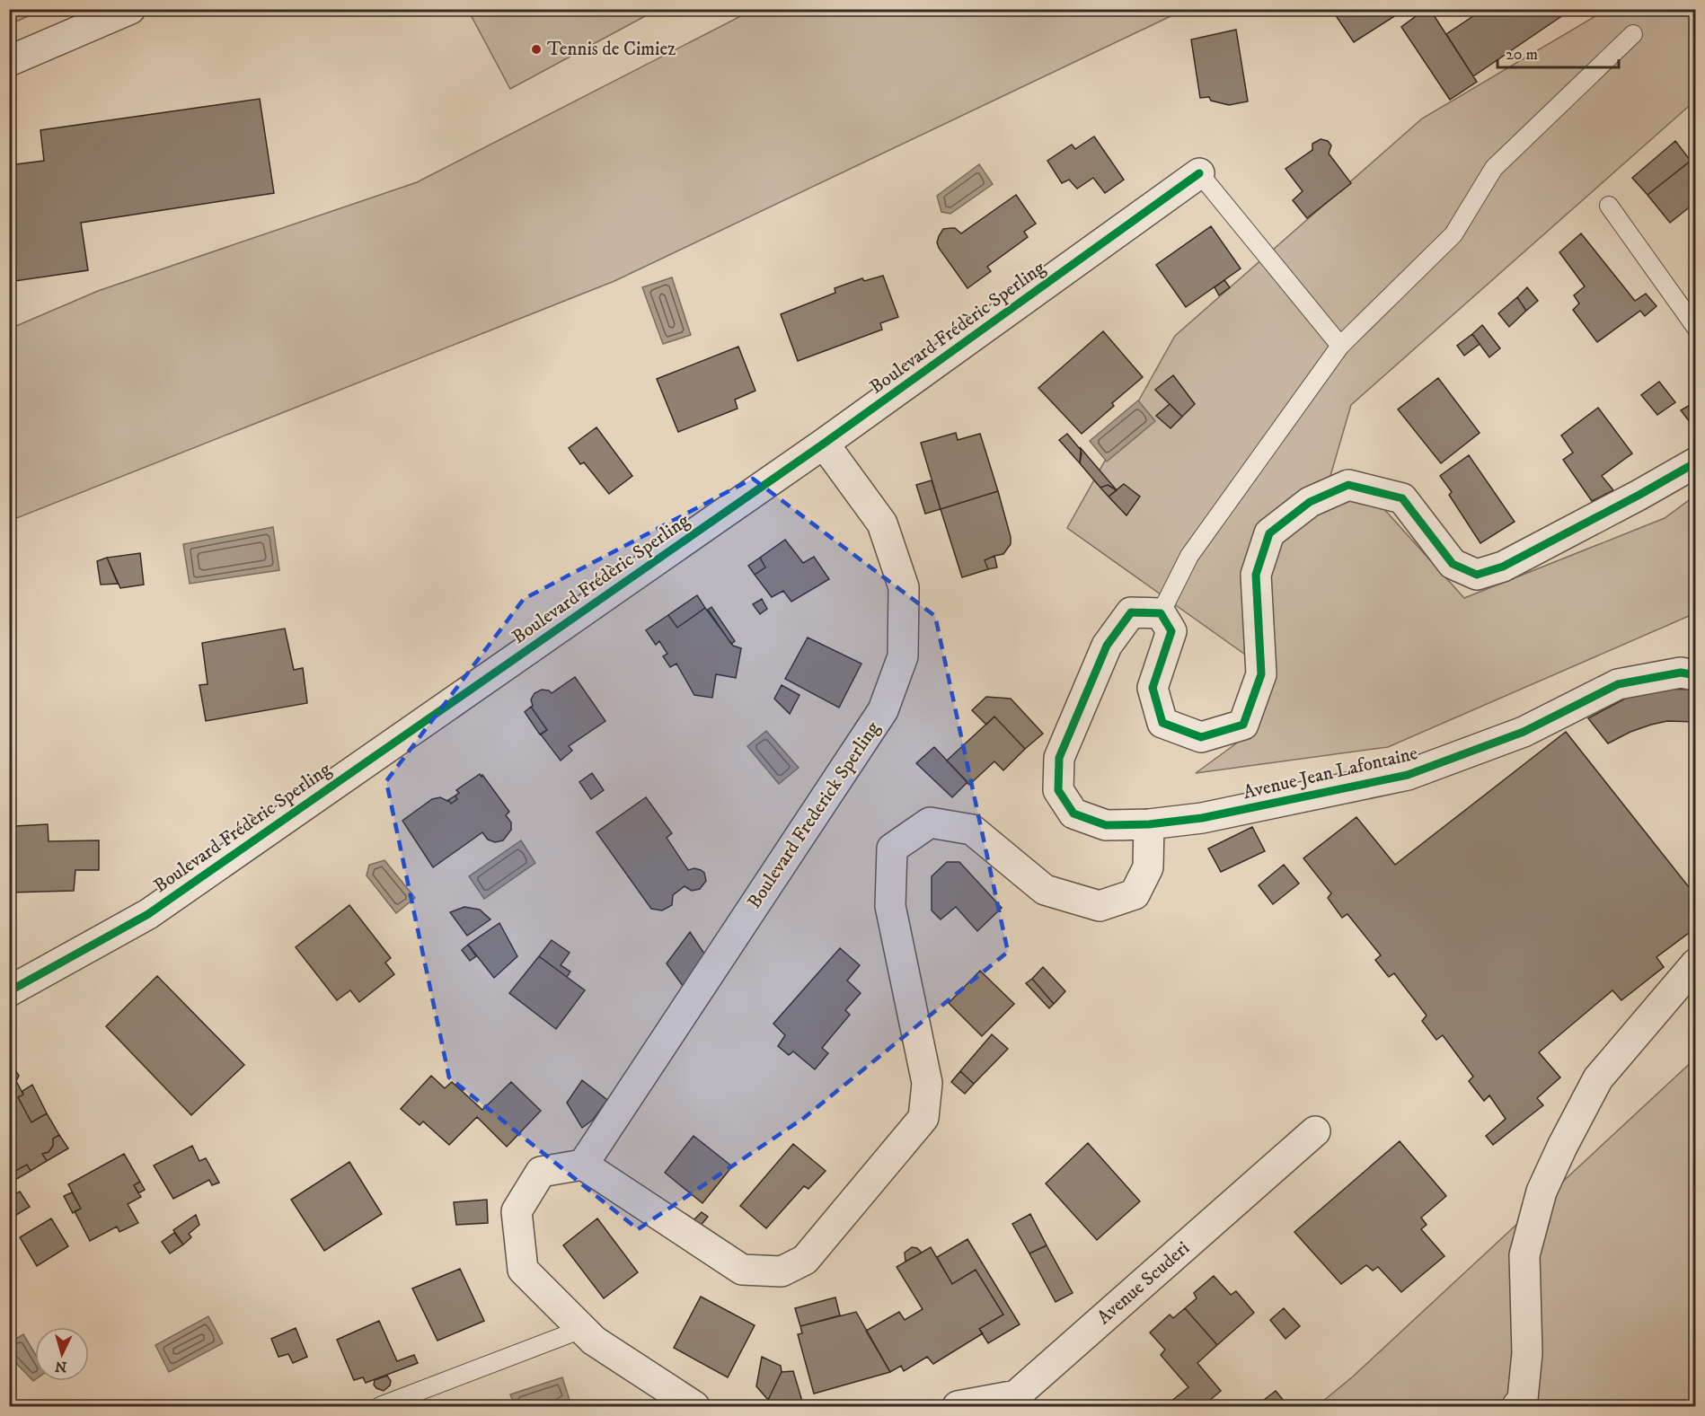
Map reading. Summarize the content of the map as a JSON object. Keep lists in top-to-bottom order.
{
  "streets": {
    "street": [
      "Boulevard Frédèric Sperling",
      "Avenue Jean Lafontaine",
      "Boulevard Frederick Sperling",
      "Avenue Scuderi"
    ]
  },
  "crossings": [
    ["Boulevard Frédèric Sperling", "Boulevard Frederick Sperling"]
  ],
  "places": ["Tennis de Cimiez"],
  "scale_bar": "20 m",
  "north": "bottom"
}
